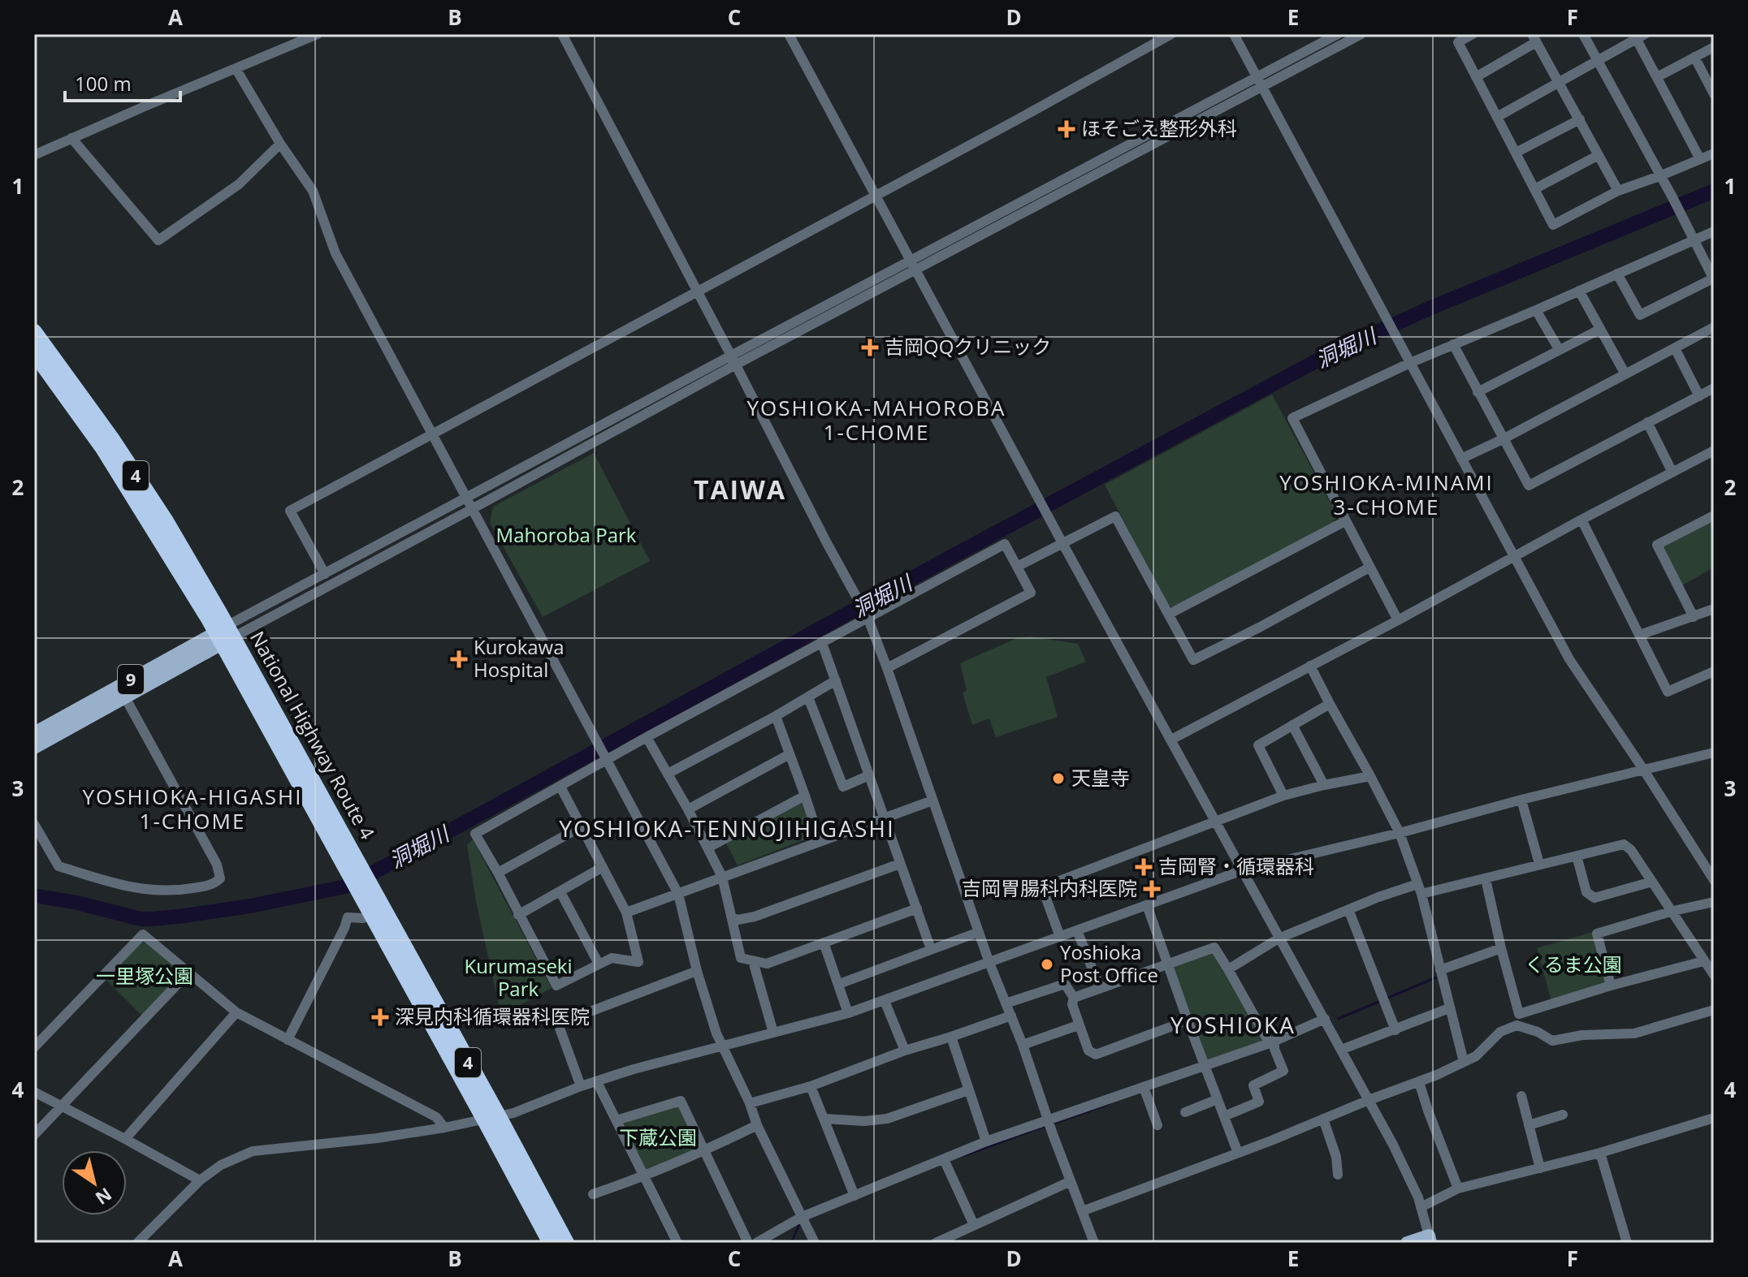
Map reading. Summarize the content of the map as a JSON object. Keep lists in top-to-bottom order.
{
  "streets": {
    "highway": ["4", "National Highway Route 4"],
    "main road": ["9"]
  },
  "crossings": [
    ["9", "National Highway Route 4"]
  ],
  "districts": [
    "YOSHIOKA-MAHOROBA 1-CHOME",
    "YOSHIOKA-MINAMI 3-CHOME",
    "TAIWA",
    "YOSHIOKA-HIGASHI 1-CHOME",
    "YOSHIOKA-TENNOJIHIGASHI",
    "YOSHIOKA"
  ],
  "water": ["洞堀川"],
  "parks": [
    "Mahoroba Park",
    "くるま公園",
    "Kurumaseki Park",
    "一里塚公園",
    "下蔵公園"
  ],
  "places": {
    "health": [
      "ほそごえ整形外科",
      "吉岡QQクリニック",
      "Kurokawa Hospital",
      "吉岡腎・循環器科",
      "吉岡胃腸科内科医院",
      "深見内科循環器科医院"
    ],
    "other": ["天皇寺", "Yoshioka Post Office"]
  },
  "scale_bar": "100 m",
  "north": "bottom right",
  "grid": {
    "columns": [
      "A",
      "B",
      "C",
      "D",
      "E",
      "F"
    ],
    "rows": [
      "1",
      "2",
      "3",
      "4"
    ]
  }
}
